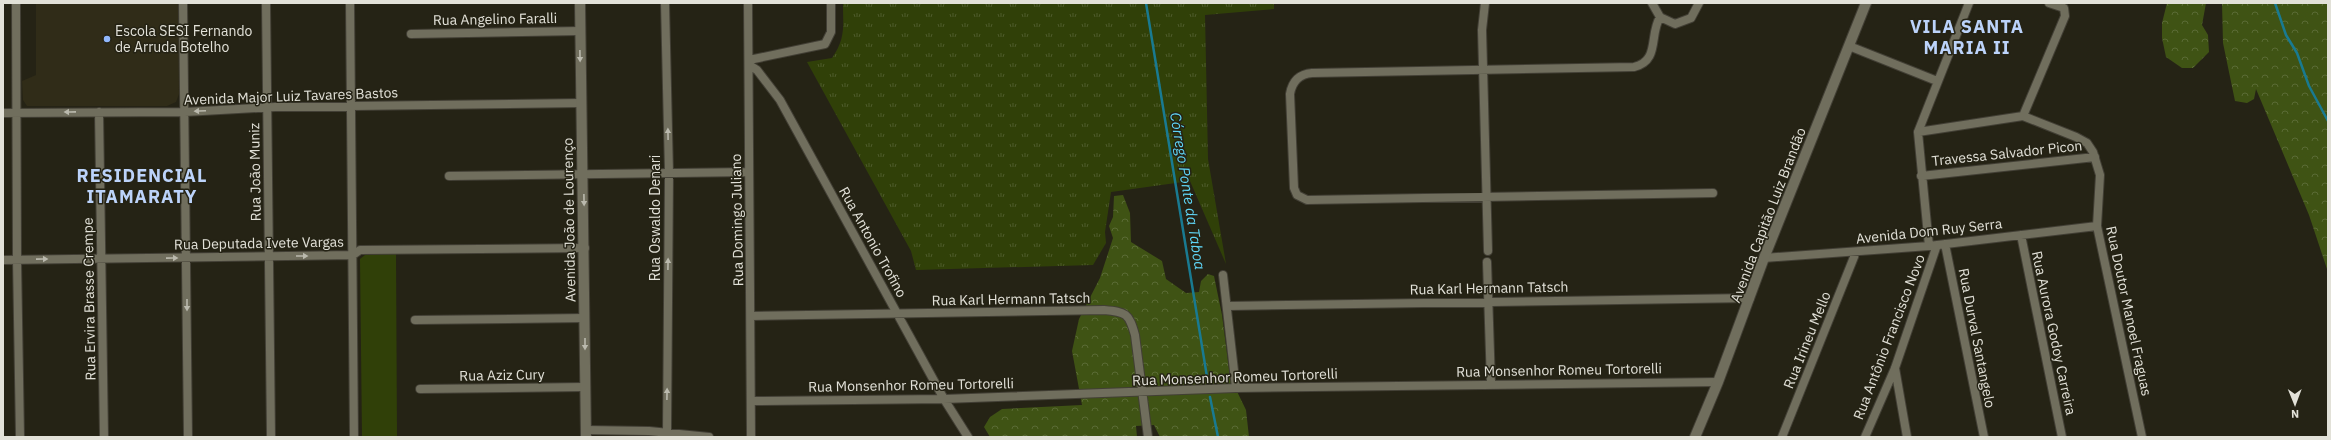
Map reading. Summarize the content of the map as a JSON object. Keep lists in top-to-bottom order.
{
  "streets": {
    "main road": ["Avenida Capitão Luiz Brandão", "Avenida João de Lourenço"],
    "street": [
      "Rua Angelino Faralli",
      "Avenida Major Luiz Tavares Bastos",
      "Travessa Salvador Picon",
      "Rua João Muniz",
      "Rua Oswaldo Denari",
      "Rua Domingo Juliano",
      "Avenida Dom Ruy Serra",
      "Rua Antonio Trofino",
      "Rua Deputada Ivete Vargas",
      "Rua Karl Hermann Tatsch",
      "Rua Ervira Brasse Crempe",
      "Rua Doutor Manoel Fraguas",
      "Rua Aurora Godoy Carreira",
      "Rua Antônio Francisco Novo",
      "Rua Durval Santangelo",
      "Rua Irineu Mello",
      "Rua Monsenhor Romeu Tortorelli",
      "Rua Aziz Cury"
    ]
  },
  "crossings": [
    ["Rua Angelino Faralli", "Avenida João de Lourenço"],
    ["Avenida Major Luiz Tavares Bastos", "Rua João Muniz"],
    ["Avenida Major Luiz Tavares Bastos", "Avenida João de Lourenço"],
    ["Avenida Major Luiz Tavares Bastos", "Rua Ervira Brasse Crempe"],
    ["Travessa Salvador Picon", "Rua Doutor Manoel Fraguas"],
    ["Travessa Salvador Picon", "Rua Durval Santangelo"],
    ["Rua João Muniz", "Rua Deputada Ivete Vargas"],
    ["Avenida Capitão Luiz Brandão", "Avenida Dom Ruy Serra"],
    ["Avenida Capitão Luiz Brandão", "Rua Karl Hermann Tatsch"],
    ["Avenida Capitão Luiz Brandão", "Rua Monsenhor Romeu Tortorelli"],
    ["Avenida João de Lourenço", "Rua Deputada Ivete Vargas"],
    ["Avenida João de Lourenço", "Rua Aziz Cury"],
    ["Rua Domingo Juliano", "Rua Antonio Trofino"],
    ["Rua Domingo Juliano", "Rua Karl Hermann Tatsch"],
    ["Rua Domingo Juliano", "Rua Monsenhor Romeu Tortorelli"],
    ["Avenida Dom Ruy Serra", "Rua Doutor Manoel Fraguas"],
    ["Avenida Dom Ruy Serra", "Rua Aurora Godoy Carreira"],
    ["Avenida Dom Ruy Serra", "Rua Antônio Francisco Novo"],
    ["Avenida Dom Ruy Serra", "Rua Durval Santangelo"],
    ["Avenida Dom Ruy Serra", "Rua Irineu Mello"],
    ["Rua Antonio Trofino", "Rua Karl Hermann Tatsch"],
    ["Rua Antonio Trofino", "Rua Monsenhor Romeu Tortorelli"],
    ["Rua Deputada Ivete Vargas", "Rua Ervira Brasse Crempe"],
    ["Rua Karl Hermann Tatsch", "Rua Monsenhor Romeu Tortorelli"],
    ["Rua Antônio Francisco Novo", "Rua Durval Santangelo"]
  ],
  "one_way": ["Rua Oswaldo Denari", "Avenida João de Lourenço", "Rua Deputada Ivete Vargas"],
  "districts": ["VILA SANTA MARIA II", "RESIDENCIAL ITAMARATY"],
  "water": ["Córrego Ponte da Taboa"],
  "places": ["Escola SESI Fernando de Arruda Botelho"],
  "north": "bottom"
}
